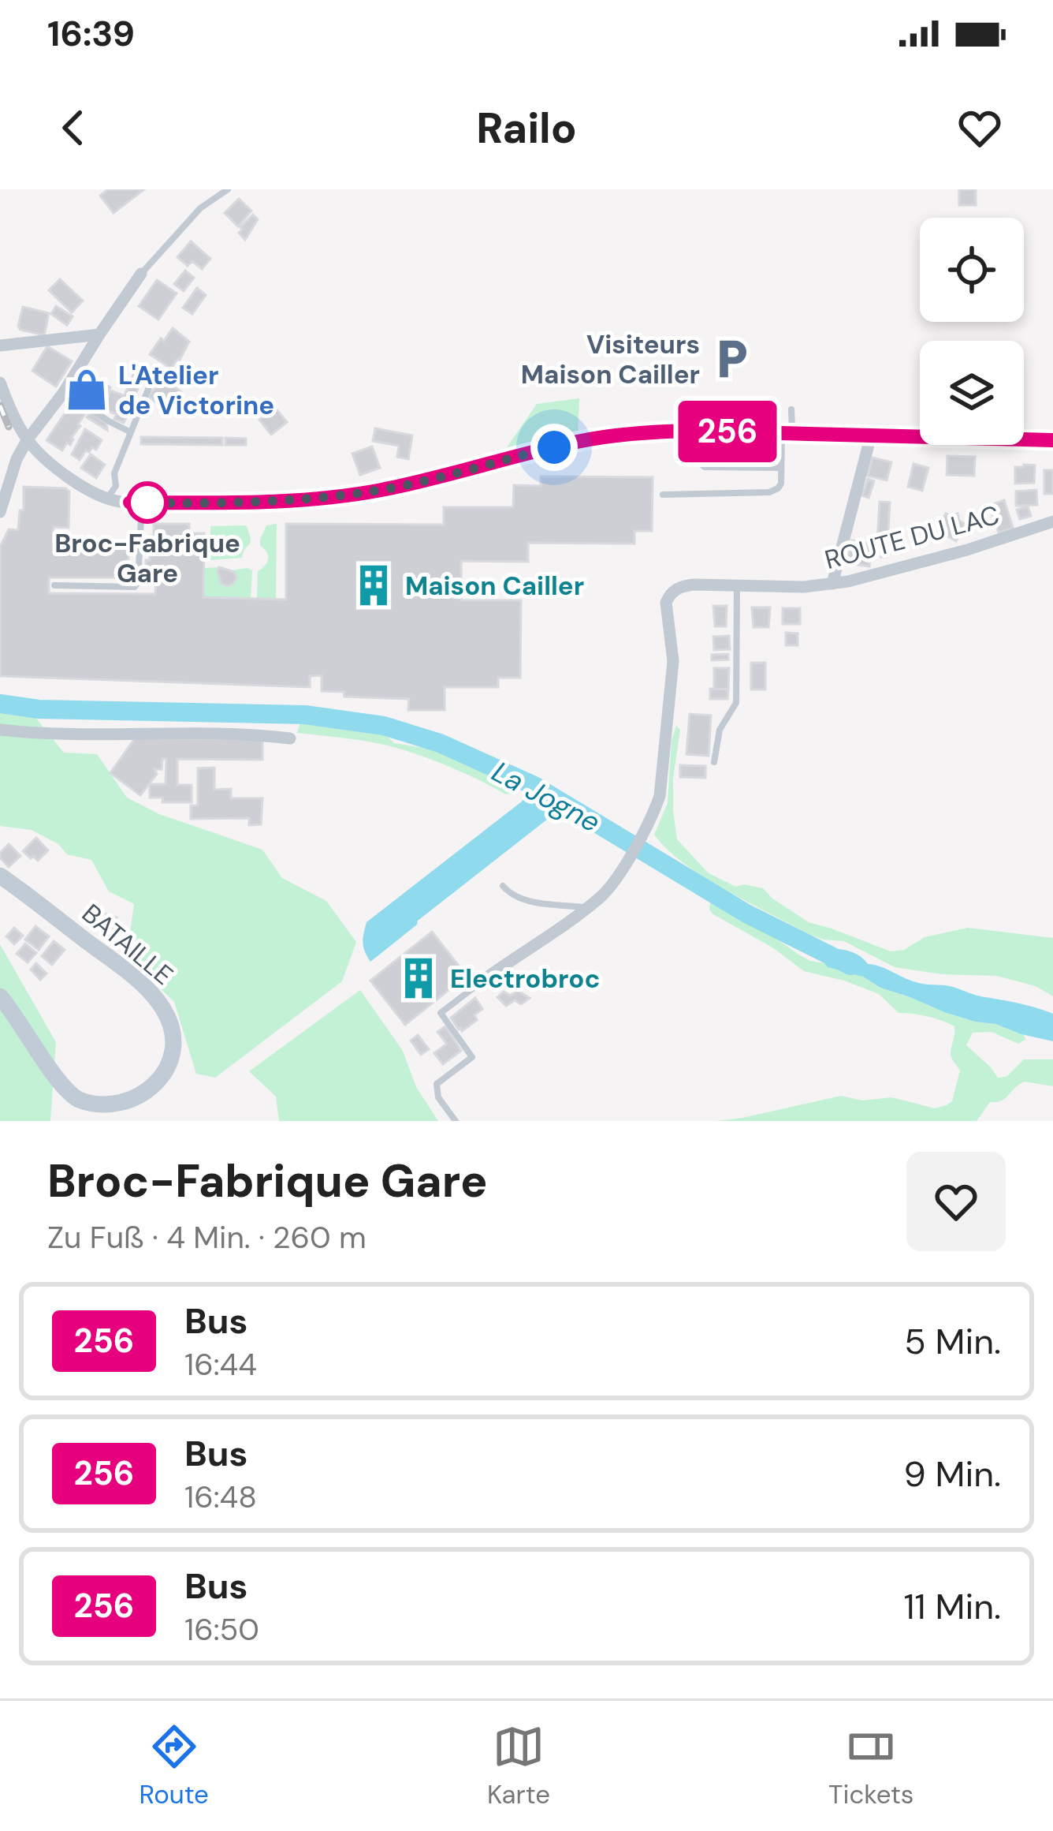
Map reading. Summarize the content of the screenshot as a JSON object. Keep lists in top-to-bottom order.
{
  "streets": {
    "main road": ["BATAILLE"],
    "street": ["ROUTE DU LAC"]
  },
  "water": ["La Jogne"],
  "places": {
    "parking": ["Visiteurs Maison Cailler"],
    "shop": ["L'Atelier de Victorine"],
    "other": ["Broc-Fabrique Gare"],
    "building": ["Maison Cailler", "Electrobroc"]
  },
  "lines": ["bus line 256"],
  "page": {
    "status": "16:39",
    "header": "Railo",
    "on_map": "256",
    "heading": ["Broc-Fabrique Gare", "Zu Fuß · 4 Min. · 260 m"],
    "list": [
      {
        "mark": "256",
        "name": "Bus",
        "note": "16:44",
        "value": "5 Min."
      },
      {
        "mark": "256",
        "name": "Bus",
        "note": "16:48",
        "value": "9 Min."
      },
      {
        "mark": "256",
        "name": "Bus",
        "note": "16:50",
        "value": "11 Min."
      }
    ],
    "tabs": ["Route", "Karte", "Tickets"]
  }
}
